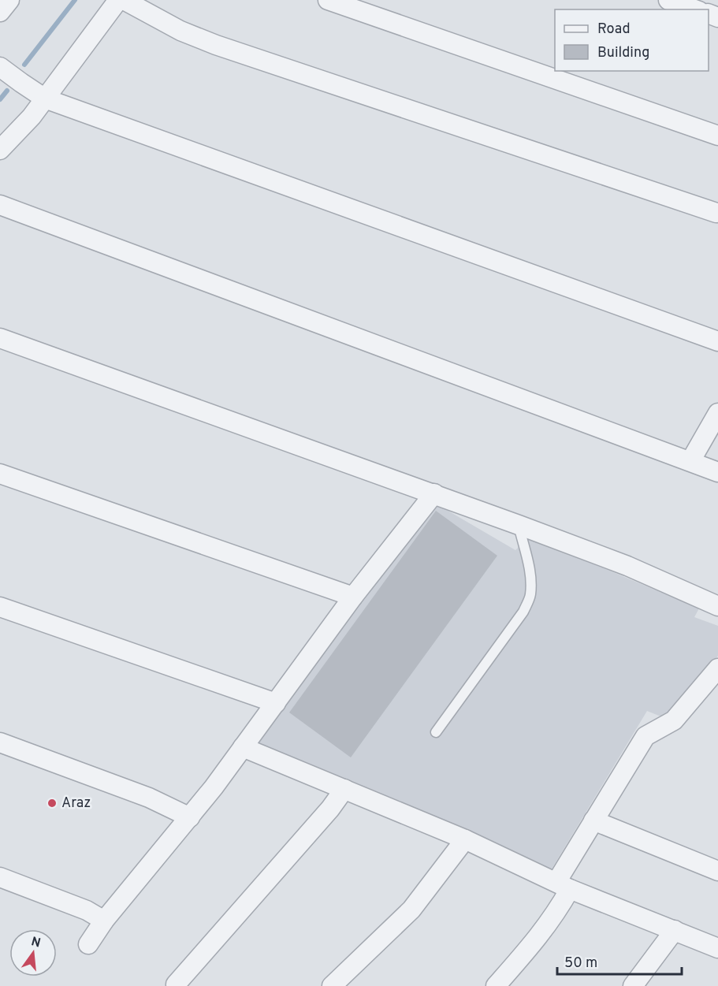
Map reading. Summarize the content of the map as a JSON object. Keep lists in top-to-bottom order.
{
  "places": ["Araz"],
  "legend": ["Road", "Building"],
  "scale_bar": "50 m",
  "north": "top"
}
